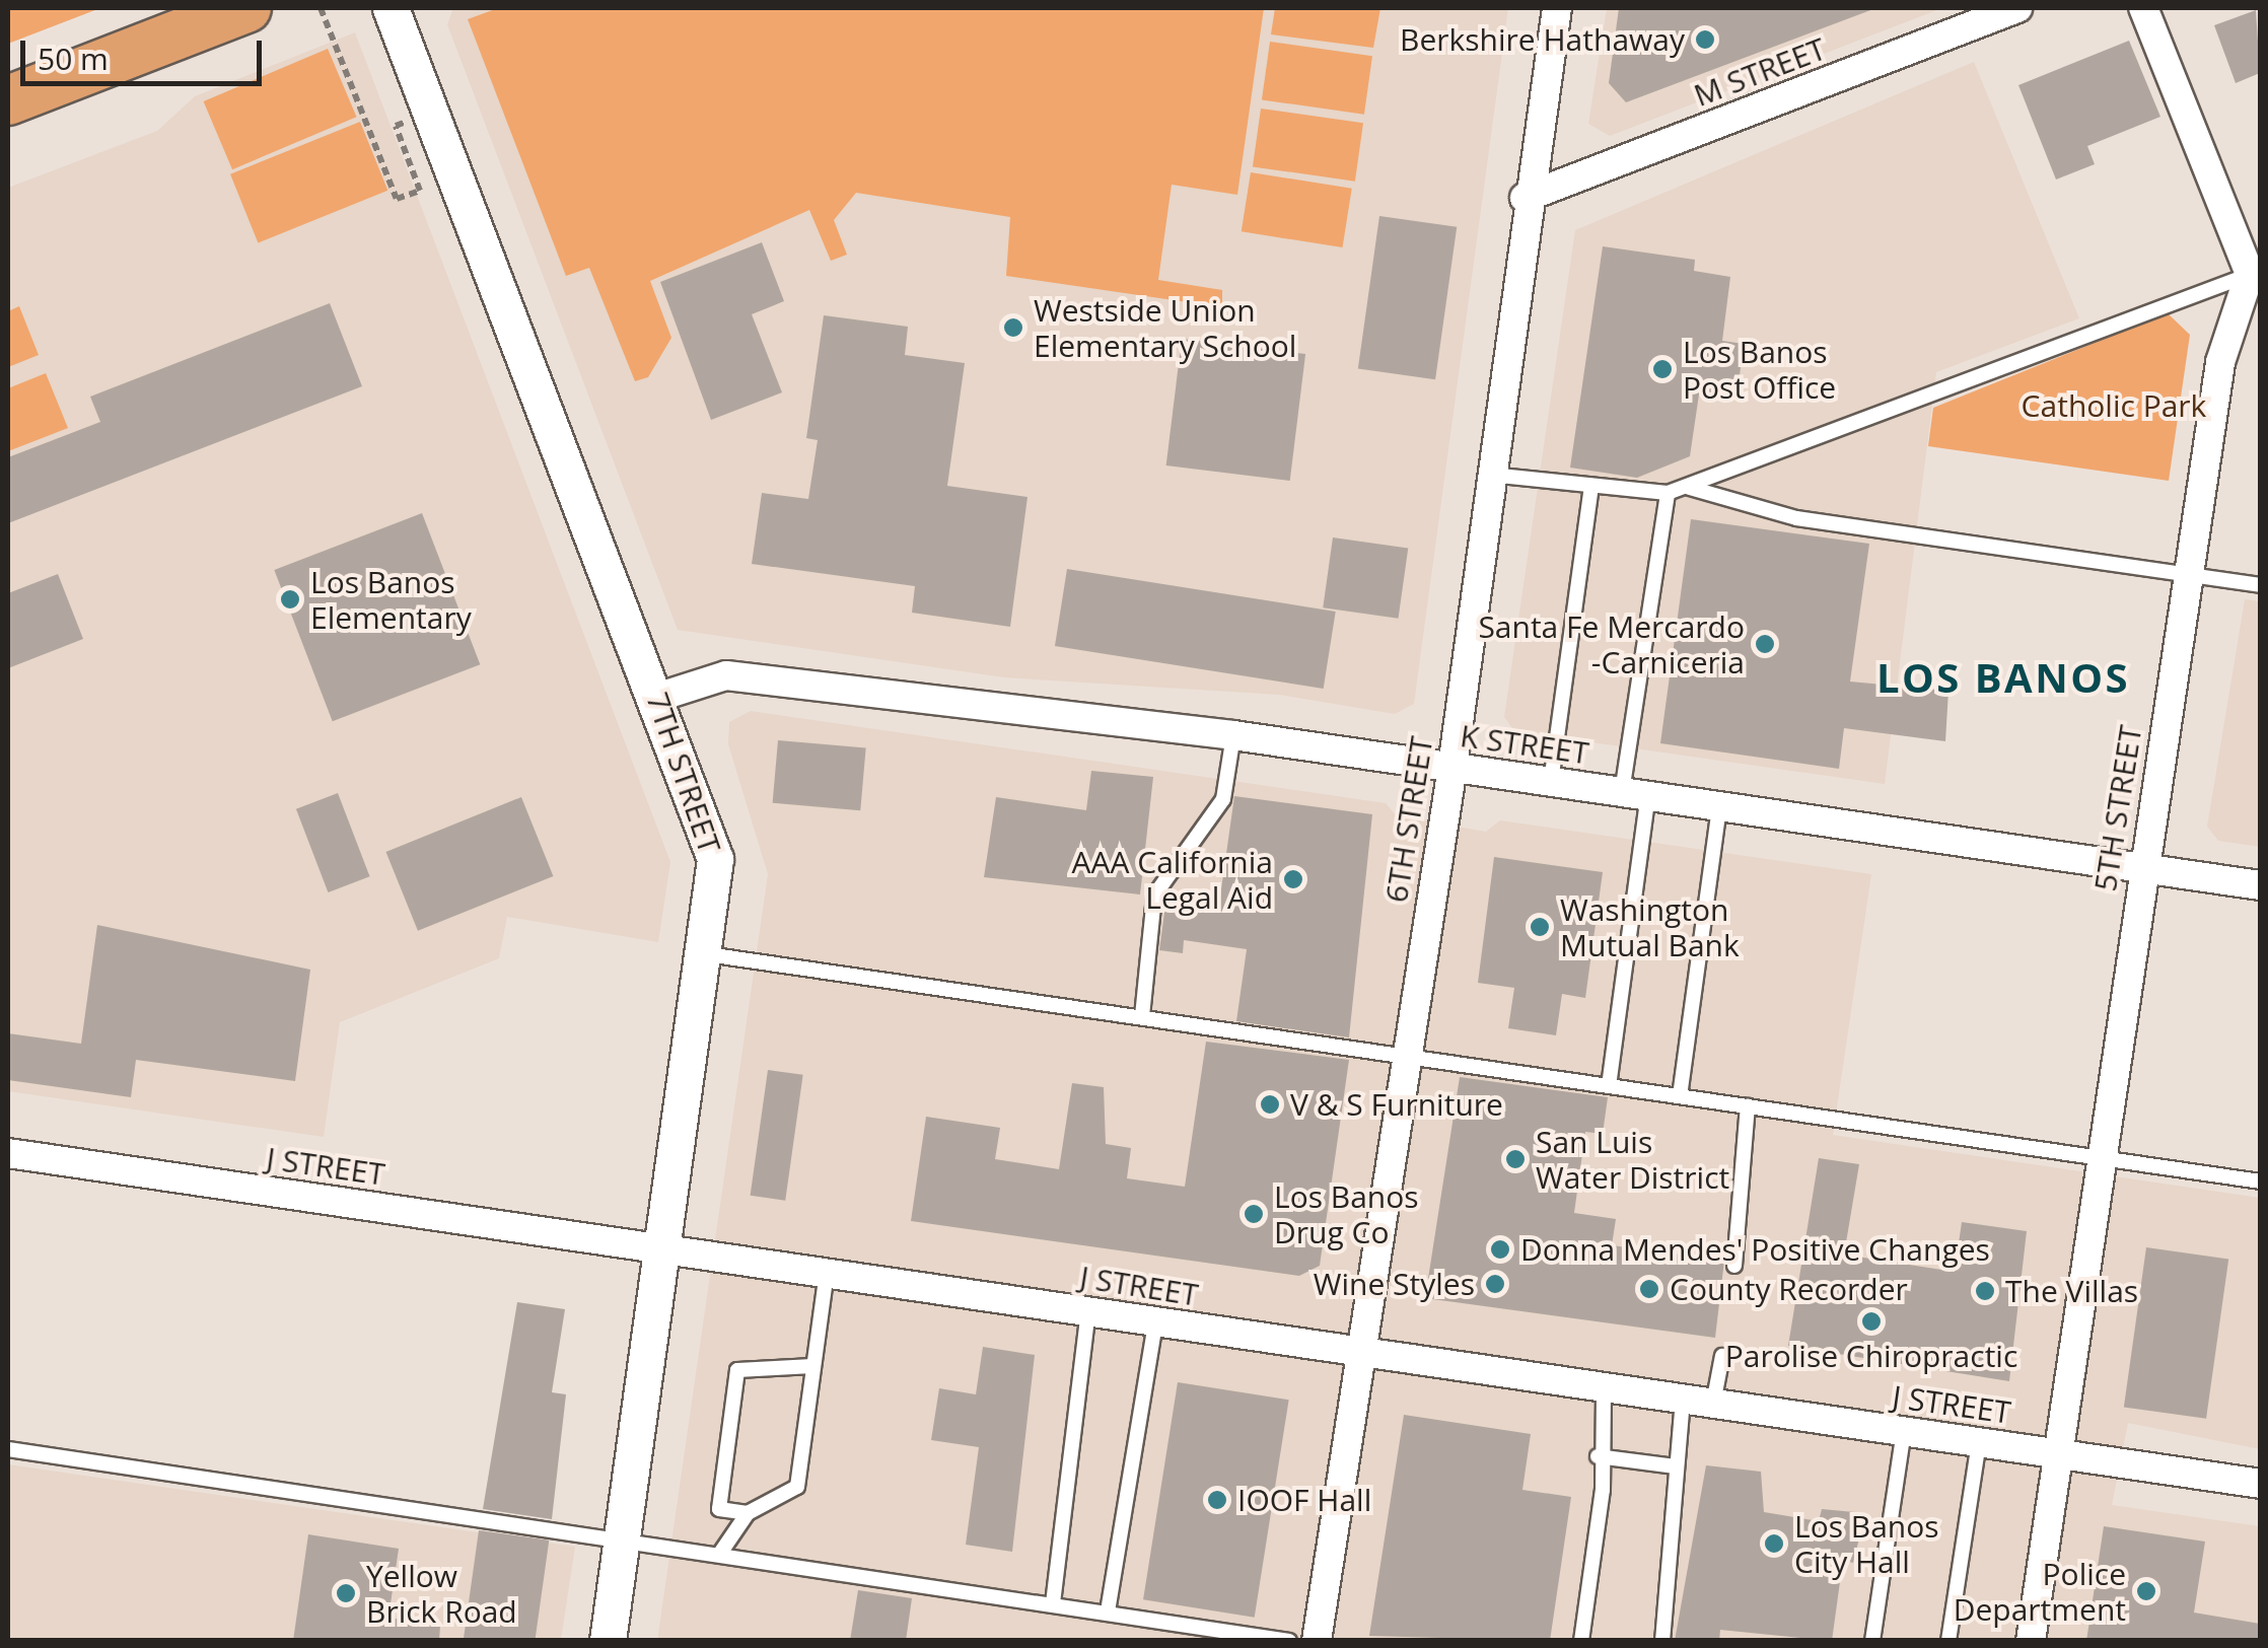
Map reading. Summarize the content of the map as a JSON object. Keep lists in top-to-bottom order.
{
  "streets": {
    "street": [
      "M STREET",
      "K STREET",
      "7TH STREET",
      "5TH STREET",
      "6TH STREET",
      "J STREET"
    ]
  },
  "crossings": [
    ["M STREET", "6TH STREET"],
    ["K STREET", "7TH STREET"],
    ["K STREET", "5TH STREET"],
    ["K STREET", "6TH STREET"],
    ["7TH STREET", "J STREET"],
    ["5TH STREET", "J STREET"],
    ["6TH STREET", "J STREET"]
  ],
  "districts": ["LOS BANOS"],
  "parks": ["Catholic Park"],
  "places": [
    "Berkshire Hathaway",
    "Westside Union Elementary School",
    "Los Banos Post Office",
    "Los Banos Elementary",
    "Santa Fe Mercardo -Carniceria",
    "AAA California Legal Aid",
    "Washington Mutual Bank",
    "V & S Furniture",
    "San Luis Water District",
    "Los Banos Drug Co",
    "Donna Mendes' Positive Changes",
    "Wine Styles",
    "County Recorder",
    "The Villas",
    "Parolise Chiropractic",
    "IOOF Hall",
    "Los Banos City Hall",
    "Police Department",
    "Yellow Brick Road"
  ],
  "scale_bar": "50 m"
}
